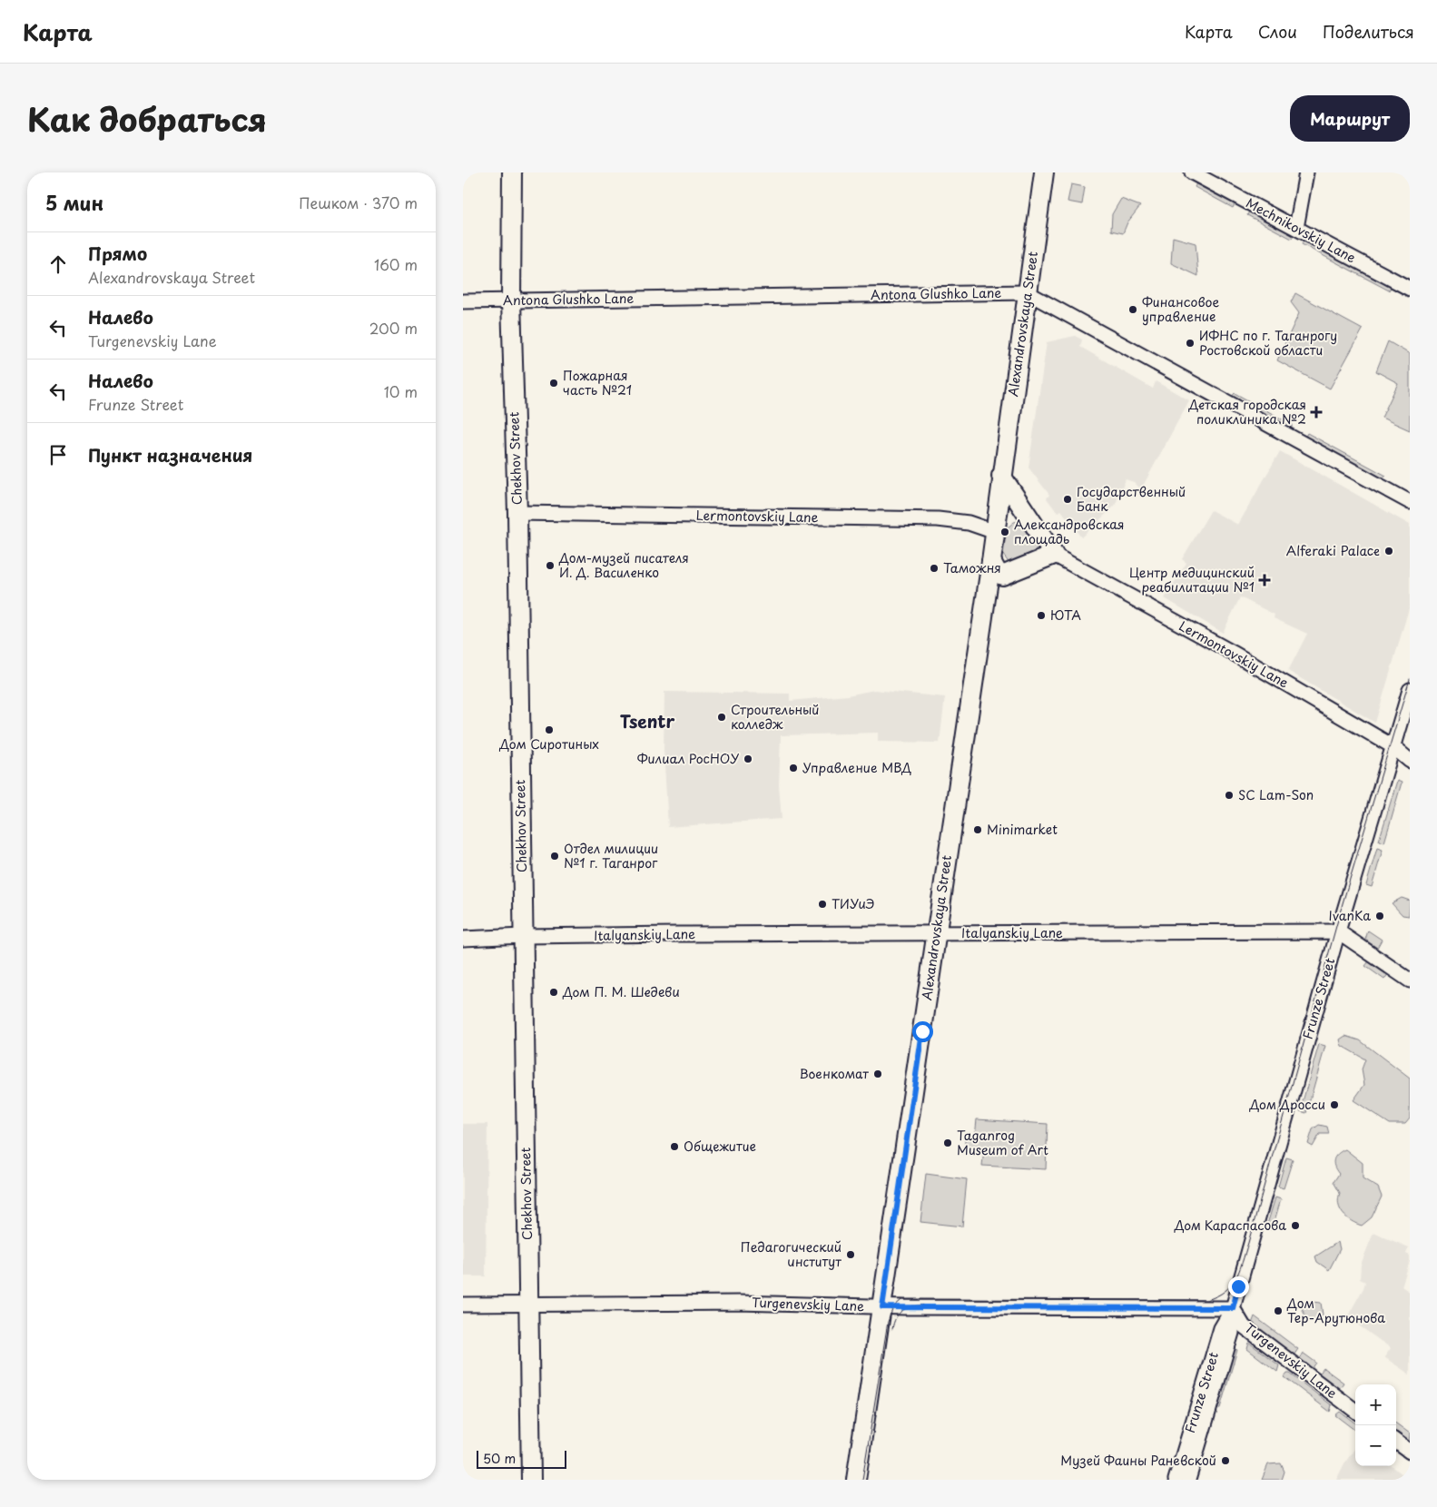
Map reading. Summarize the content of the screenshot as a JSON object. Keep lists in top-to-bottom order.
{
  "streets": {
    "main road": ["Alexandrovskaya Street", "Chekhov Street"],
    "street": [
      "Mechnikovskiy Lane",
      "Antona Glushko Lane",
      "Lermontovskiy Lane",
      "Italyanskiy Lane",
      "Frunze Street",
      "Turgenevskiy Lane"
    ]
  },
  "crossings": [
    ["Antona Glushko Lane", "Alexandrovskaya Street"],
    ["Antona Glushko Lane", "Chekhov Street"],
    ["Alexandrovskaya Street", "Lermontovskiy Lane"],
    ["Alexandrovskaya Street", "Italyanskiy Lane"],
    ["Alexandrovskaya Street", "Turgenevskiy Lane"],
    ["Chekhov Street", "Lermontovskiy Lane"],
    ["Chekhov Street", "Italyanskiy Lane"],
    ["Chekhov Street", "Turgenevskiy Lane"],
    ["Lermontovskiy Lane", "Frunze Street"],
    ["Italyanskiy Lane", "Frunze Street"],
    ["Frunze Street", "Turgenevskiy Lane"]
  ],
  "districts": ["Tsentr"],
  "places": {
    "other": [
      "Финансовое управление",
      "ИФНС по г. Таганрогу Ростовской области",
      "Пожарная часть №21",
      "Государственный Банк",
      "Александровская площадь",
      "Alferaki Palace",
      "Дом-музей писателя И. Д. Василенко",
      "Таможня",
      "ЮТА",
      "Строительный колледж",
      "Дом Сиротиных",
      "Филиал РосНОУ",
      "Управление МВД",
      "SC Lam-Son",
      "Minimarket",
      "Отдел милиции №1 г. Таганрог",
      "ТИУиЭ",
      "IvanKa",
      "Дом П. М. Шедеви",
      "Военкомат",
      "Дом Дросси",
      "Taganrog Museum of Art",
      "Общежитие",
      "Дом Караспасова",
      "Педагогический институт",
      "Дом Тер-Арутюнова",
      "Музей Фаины Раневской"
    ],
    "health": ["Детская городская поликлиника №2", "Центр медицинский реабилитации №1"]
  },
  "scale_bar": "50 m",
  "page": {
    "header": "Карта",
    "nav": ["Карта", "Слои", "Поделиться"],
    "title": "Как добраться",
    "buttons": "Маршрут",
    "heading": ["5 мин", "Пешком · 370 m"],
    "list": [
      ["Прямо", "Alexandrovskaya Street", "160 m"],
      ["Налево", "Turgenevskiy Lane", "200 m"],
      ["Налево", "Frunze Street", "10 m"],
      "Пункт назначения"
    ],
    "map_buttons": ["+", "−"],
    "scale": "50 m"
  }
}
